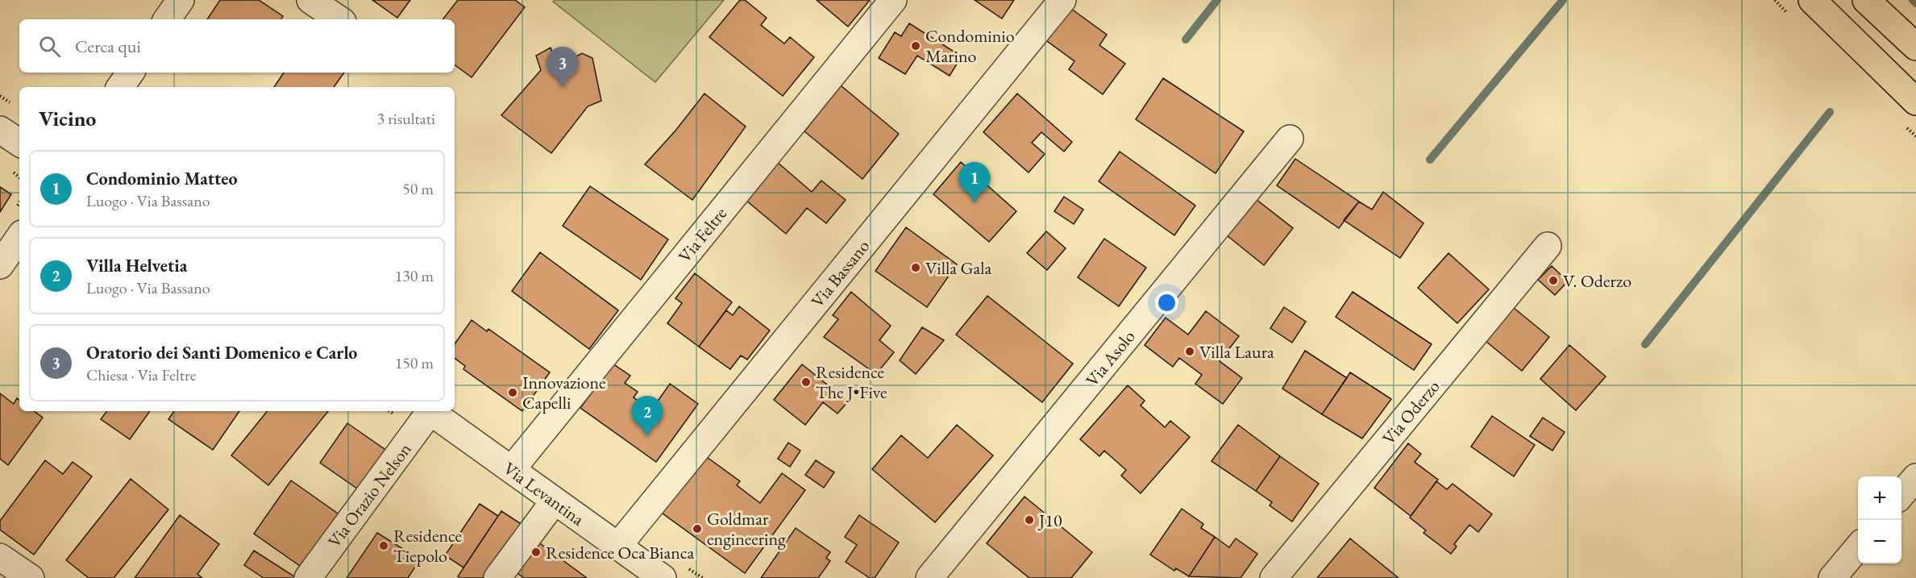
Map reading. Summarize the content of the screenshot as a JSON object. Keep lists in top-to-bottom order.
{
  "streets": {
    "street": [
      "Via Feltre",
      "Via Bassano",
      "Via Asolo",
      "Via Oderzo",
      "Via Levantina",
      "Via Orazio Nelson"
    ]
  },
  "crossings": [
    ["Via Feltre", "Via Levantina"],
    ["Via Bassano", "Via Levantina"]
  ],
  "places": [
    "Condominio Marino",
    "Villa Gala",
    "V. Oderzo",
    "Villa Laura",
    "Residence The J•Five",
    "Innovazione Capelli",
    "J10",
    "Goldmar engineering",
    "Residence Tiepolo",
    "Residence Oca Bianca"
  ],
  "page": {
    "search": "Cerca qui",
    "pins": ["3", "1", "2"],
    "heading": ["Vicino", "3 risultati"],
    "list": [
      {
        "mark": "1",
        "name": "Condominio Matteo",
        "note": "Luogo · Via Bassano",
        "value": "50 m"
      },
      {
        "mark": "2",
        "name": "Villa Helvetia",
        "note": "Luogo · Via Bassano",
        "value": "130 m"
      },
      {
        "mark": "3",
        "name": "Oratorio dei Santi Domenico e Carlo",
        "note": "Chiesa · Via Feltre",
        "value": "150 m"
      }
    ],
    "map_buttons": ["+", "−"]
  }
}
